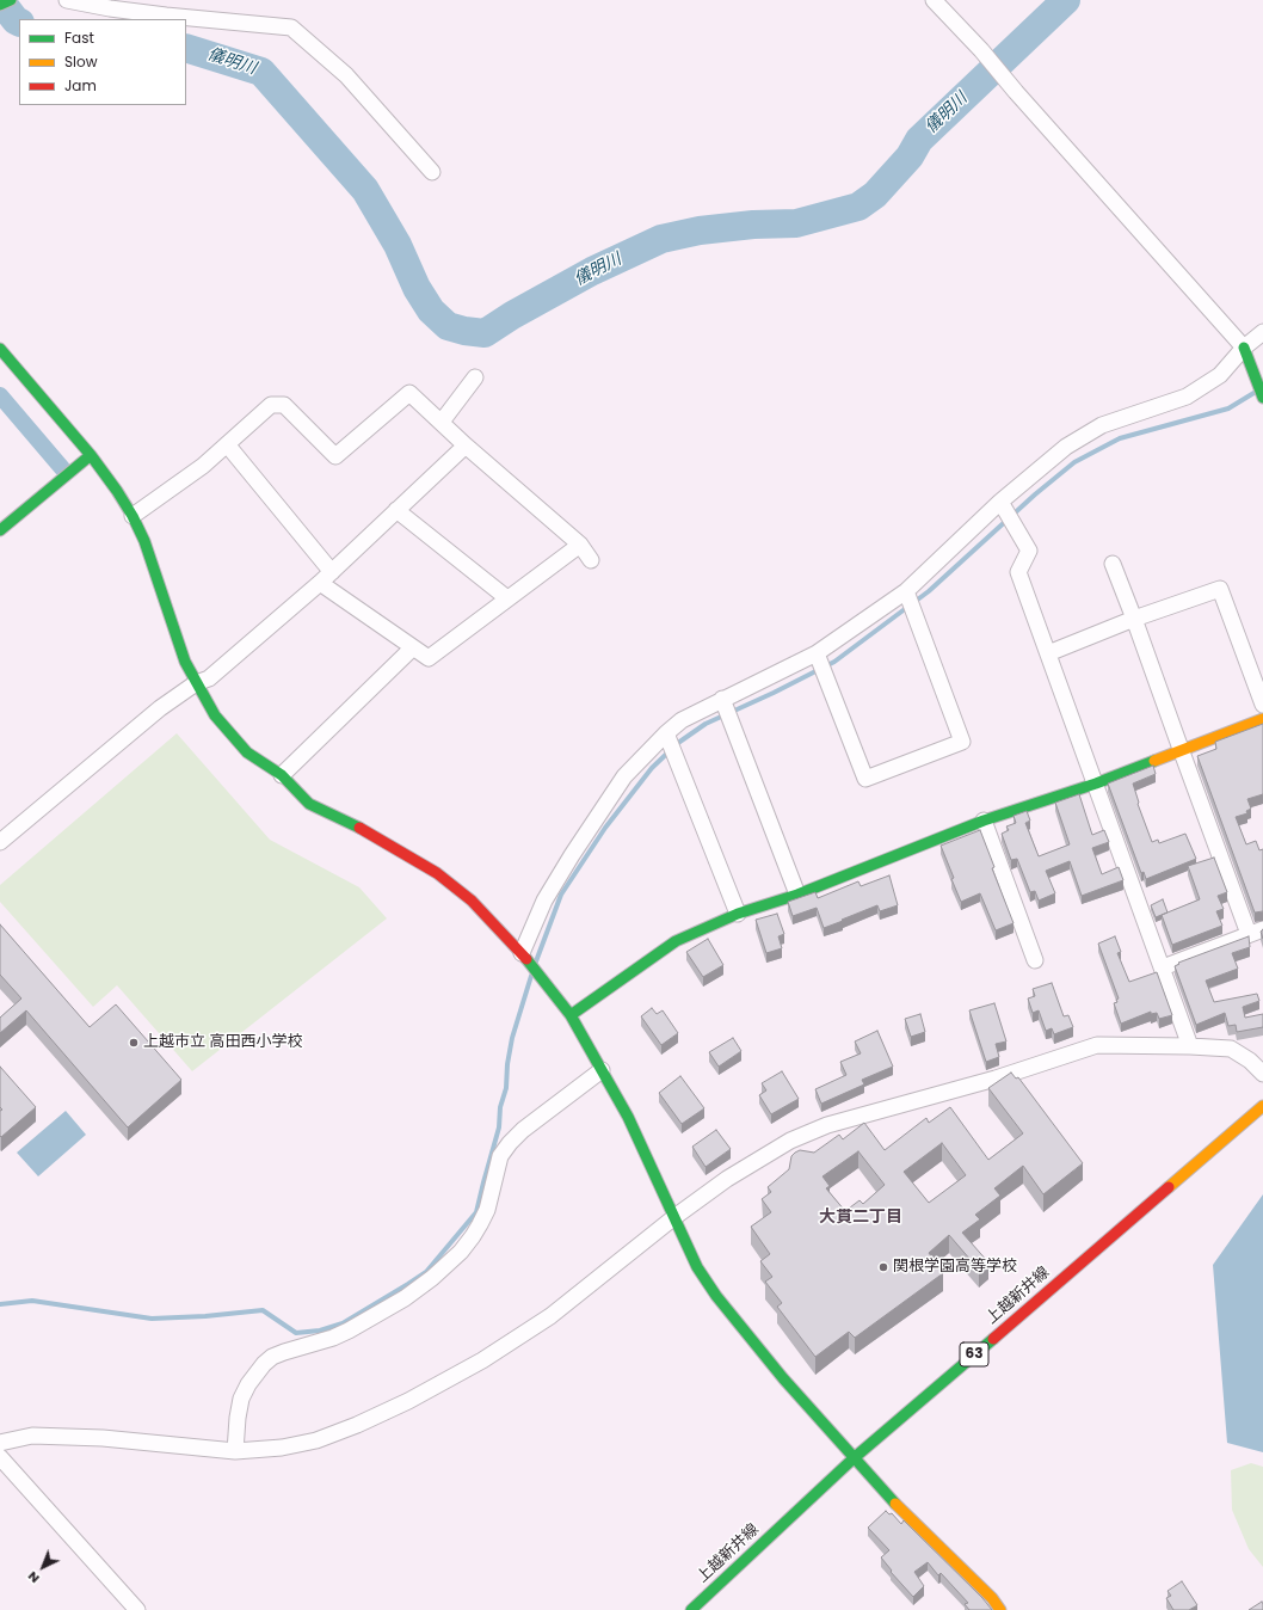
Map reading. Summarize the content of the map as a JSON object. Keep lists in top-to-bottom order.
{
  "streets": {
    "street": ["上越新井線", "63"]
  },
  "districts": ["大貫二丁目"],
  "water": ["儀明川"],
  "places": ["上越市立 高田西小学校", "関根学園高等学校"],
  "legend": ["Fast", "Slow", "Jam"],
  "north": "bottom left"
}
